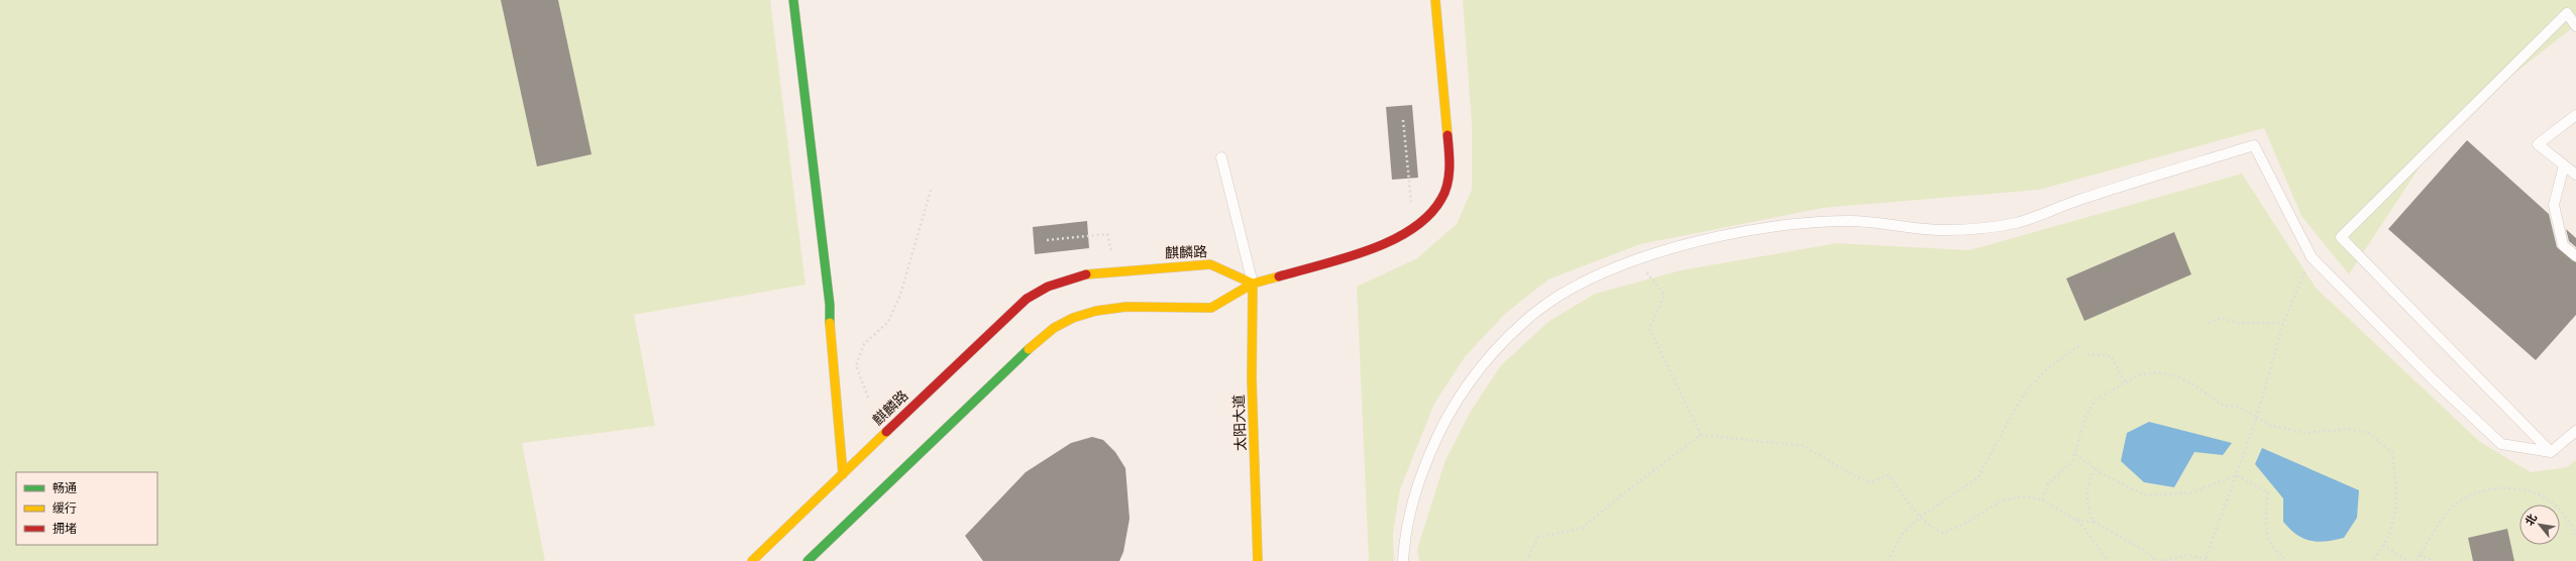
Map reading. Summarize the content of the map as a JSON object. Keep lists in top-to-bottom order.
{
  "streets": {
    "main road": ["麒麟路", "太阳大道"]
  },
  "crossings": [
    ["麒麟路", "太阳大道"]
  ],
  "legend": ["畅通", "缓行", "拥堵"],
  "north": "top left"
}
